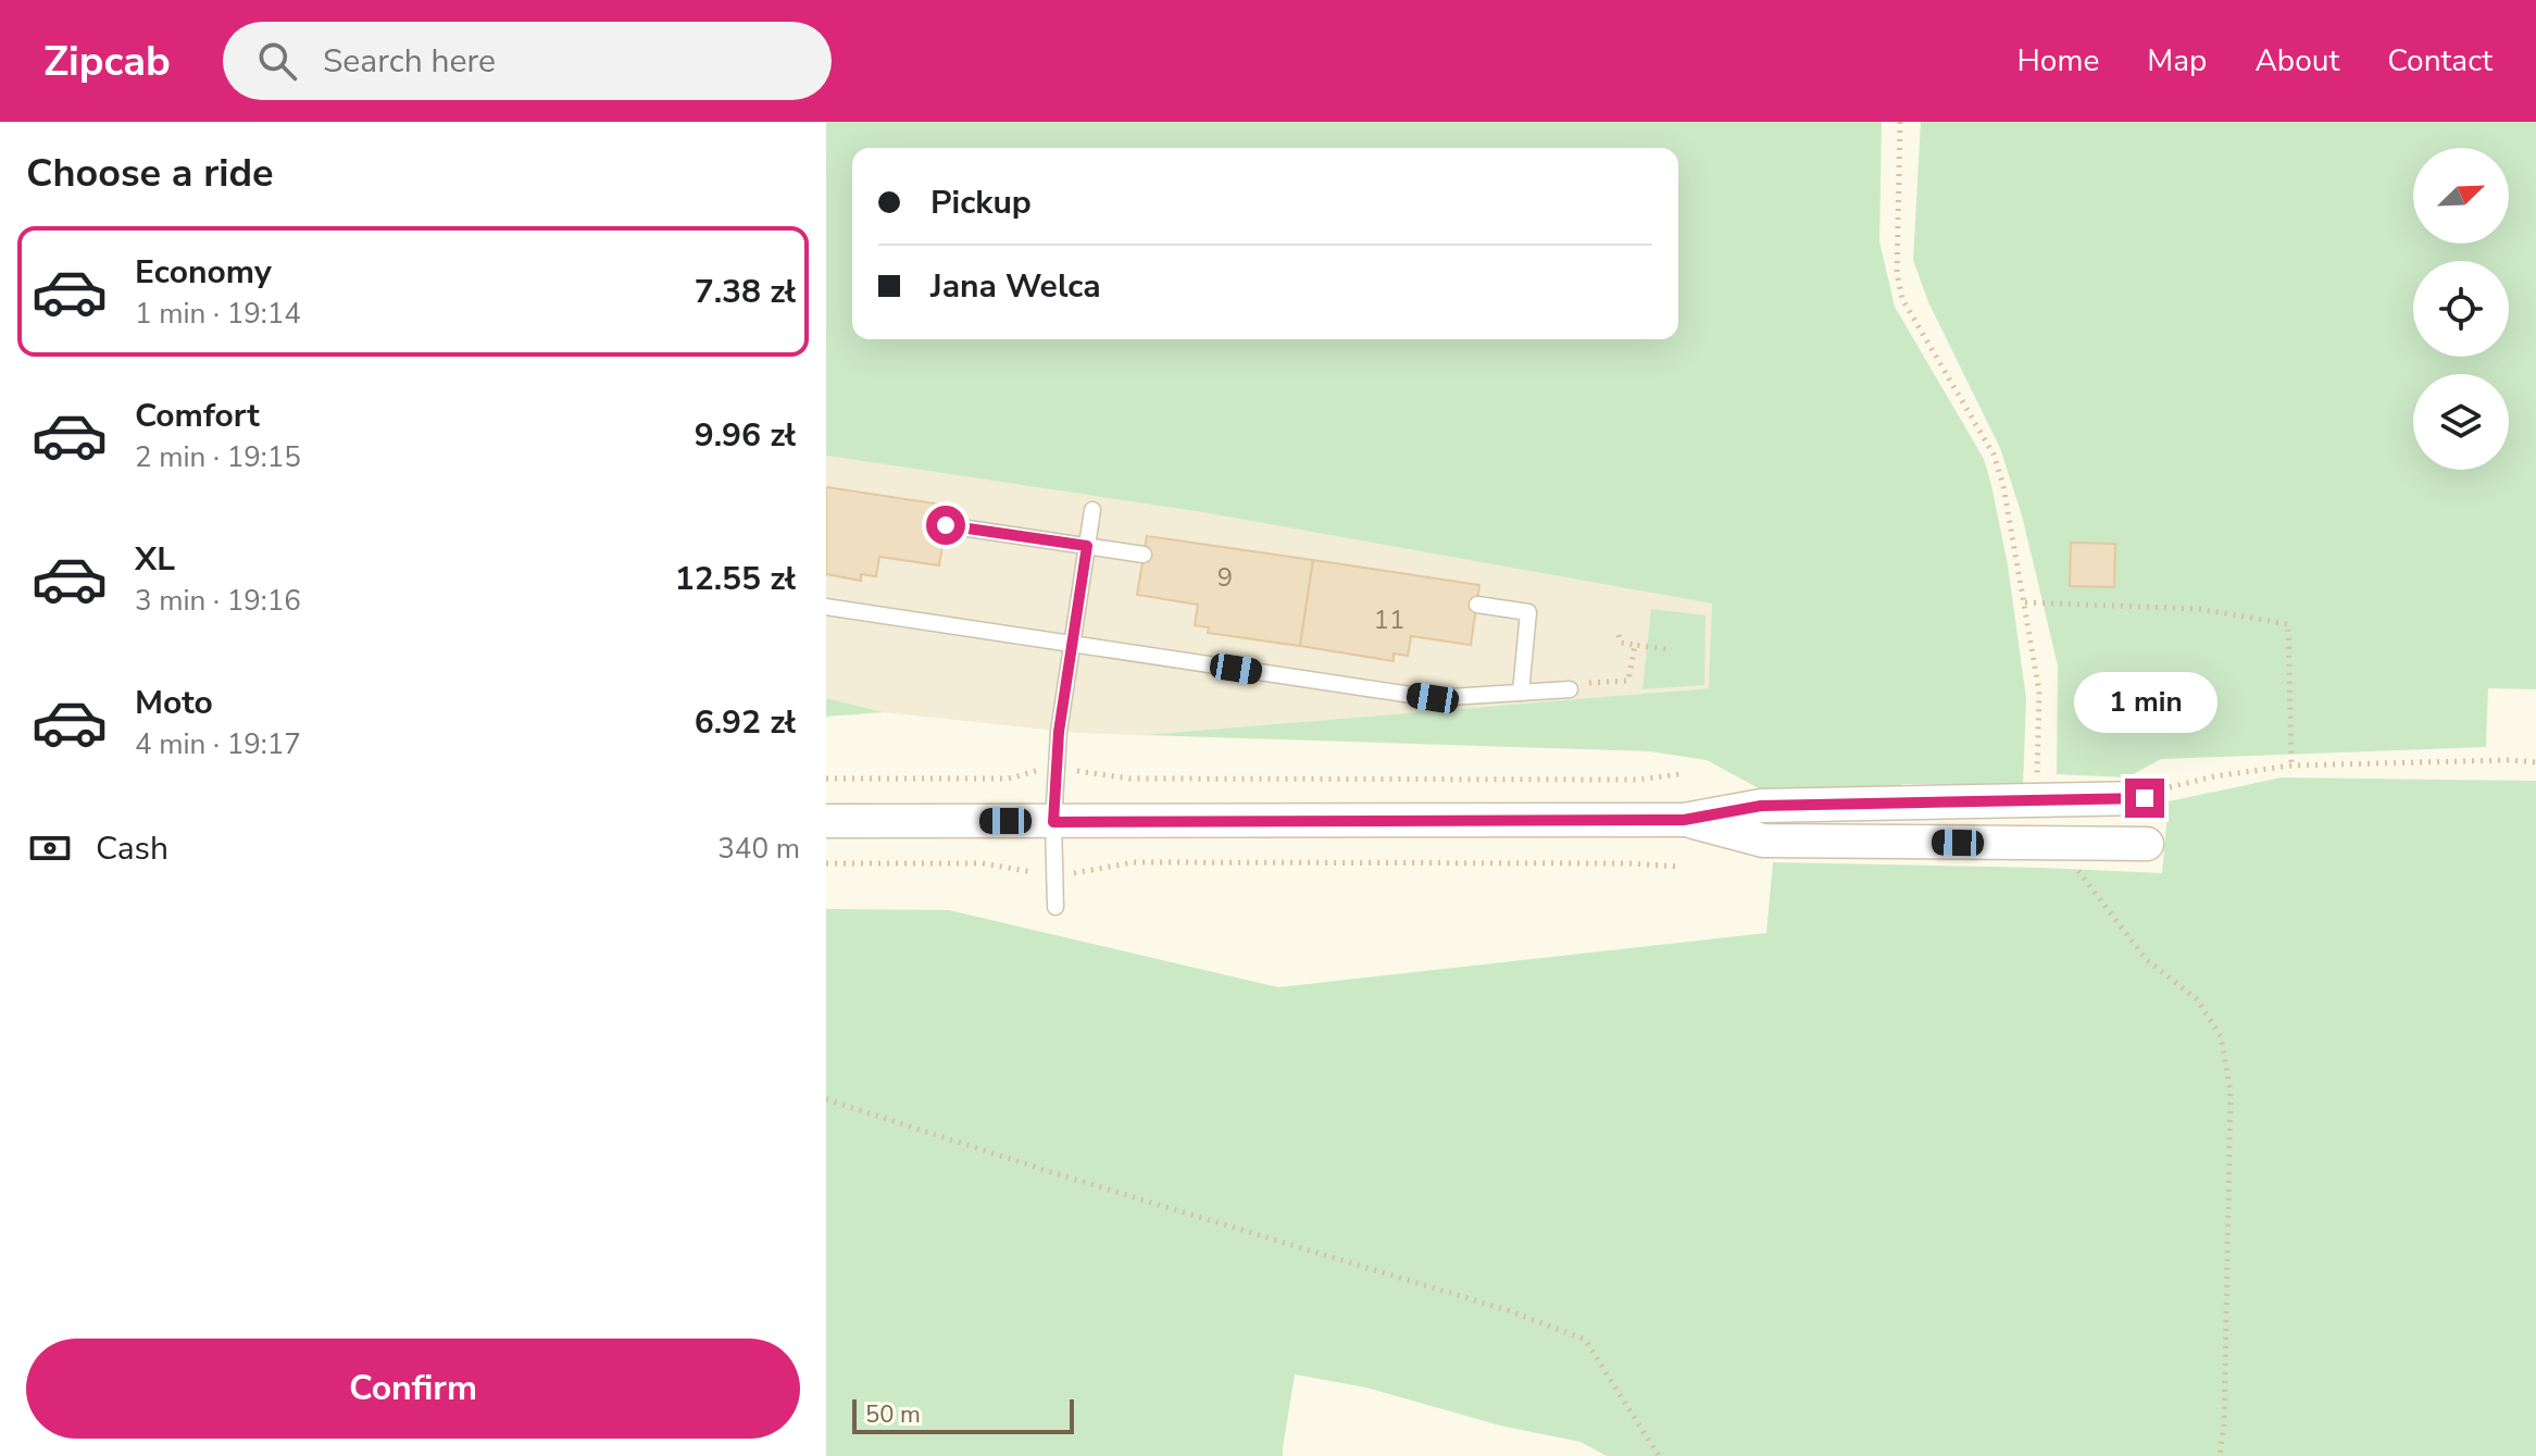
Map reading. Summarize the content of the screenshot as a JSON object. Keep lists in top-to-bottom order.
{
  "house_numbers": ["9", "11"],
  "scale_bar": "50 m",
  "north": "top right",
  "page": {
    "header": "Zipcab",
    "search": "Search here",
    "nav": [
      "Home",
      "Map",
      "About",
      "Contact"
    ],
    "heading": "Choose a ride",
    "banner": ["Pickup", "Jana Welca"],
    "list": [
      {
        "name": "Economy",
        "note": "1 min · 19:14",
        "value": "7.38 zł"
      },
      {
        "name": "Comfort",
        "note": "2 min · 19:15",
        "value": "9.96 zł"
      },
      {
        "name": "XL",
        "note": "3 min · 19:16",
        "value": "12.55 zł"
      },
      {
        "name": "Moto",
        "note": "4 min · 19:17",
        "value": "6.92 zł"
      }
    ],
    "bubble": "1 min",
    "pay": ["Cash", "340 m"],
    "buttons": "Confirm",
    "scale": "50 m"
  }
}
